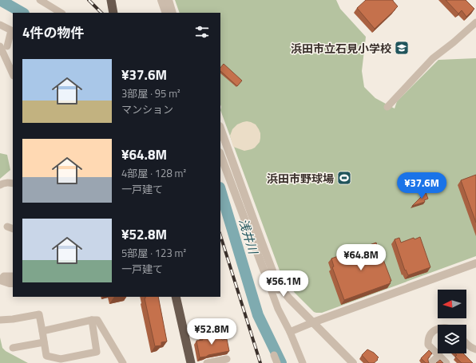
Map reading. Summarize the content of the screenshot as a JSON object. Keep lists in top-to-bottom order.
{
  "water": ["浅井川"],
  "places": {
    "school or university": ["浜田市立石見小学校"],
    "sports": ["浜田市野球場"]
  },
  "north": "left",
  "page": {
    "heading": "4件の物件",
    "list": [
      {
        "name": "¥37.6M",
        "note": "3部屋 · 95 m² · マンション"
      },
      {
        "name": "¥64.8M",
        "note": "4部屋 · 128 m² · 一戸建て"
      },
      {
        "name": "¥52.8M",
        "note": "5部屋 · 123 m² · 一戸建て"
      }
    ],
    "price": [
      "¥37.6M",
      "¥64.8M",
      "¥56.1M",
      "¥52.8M"
    ]
  }
}
